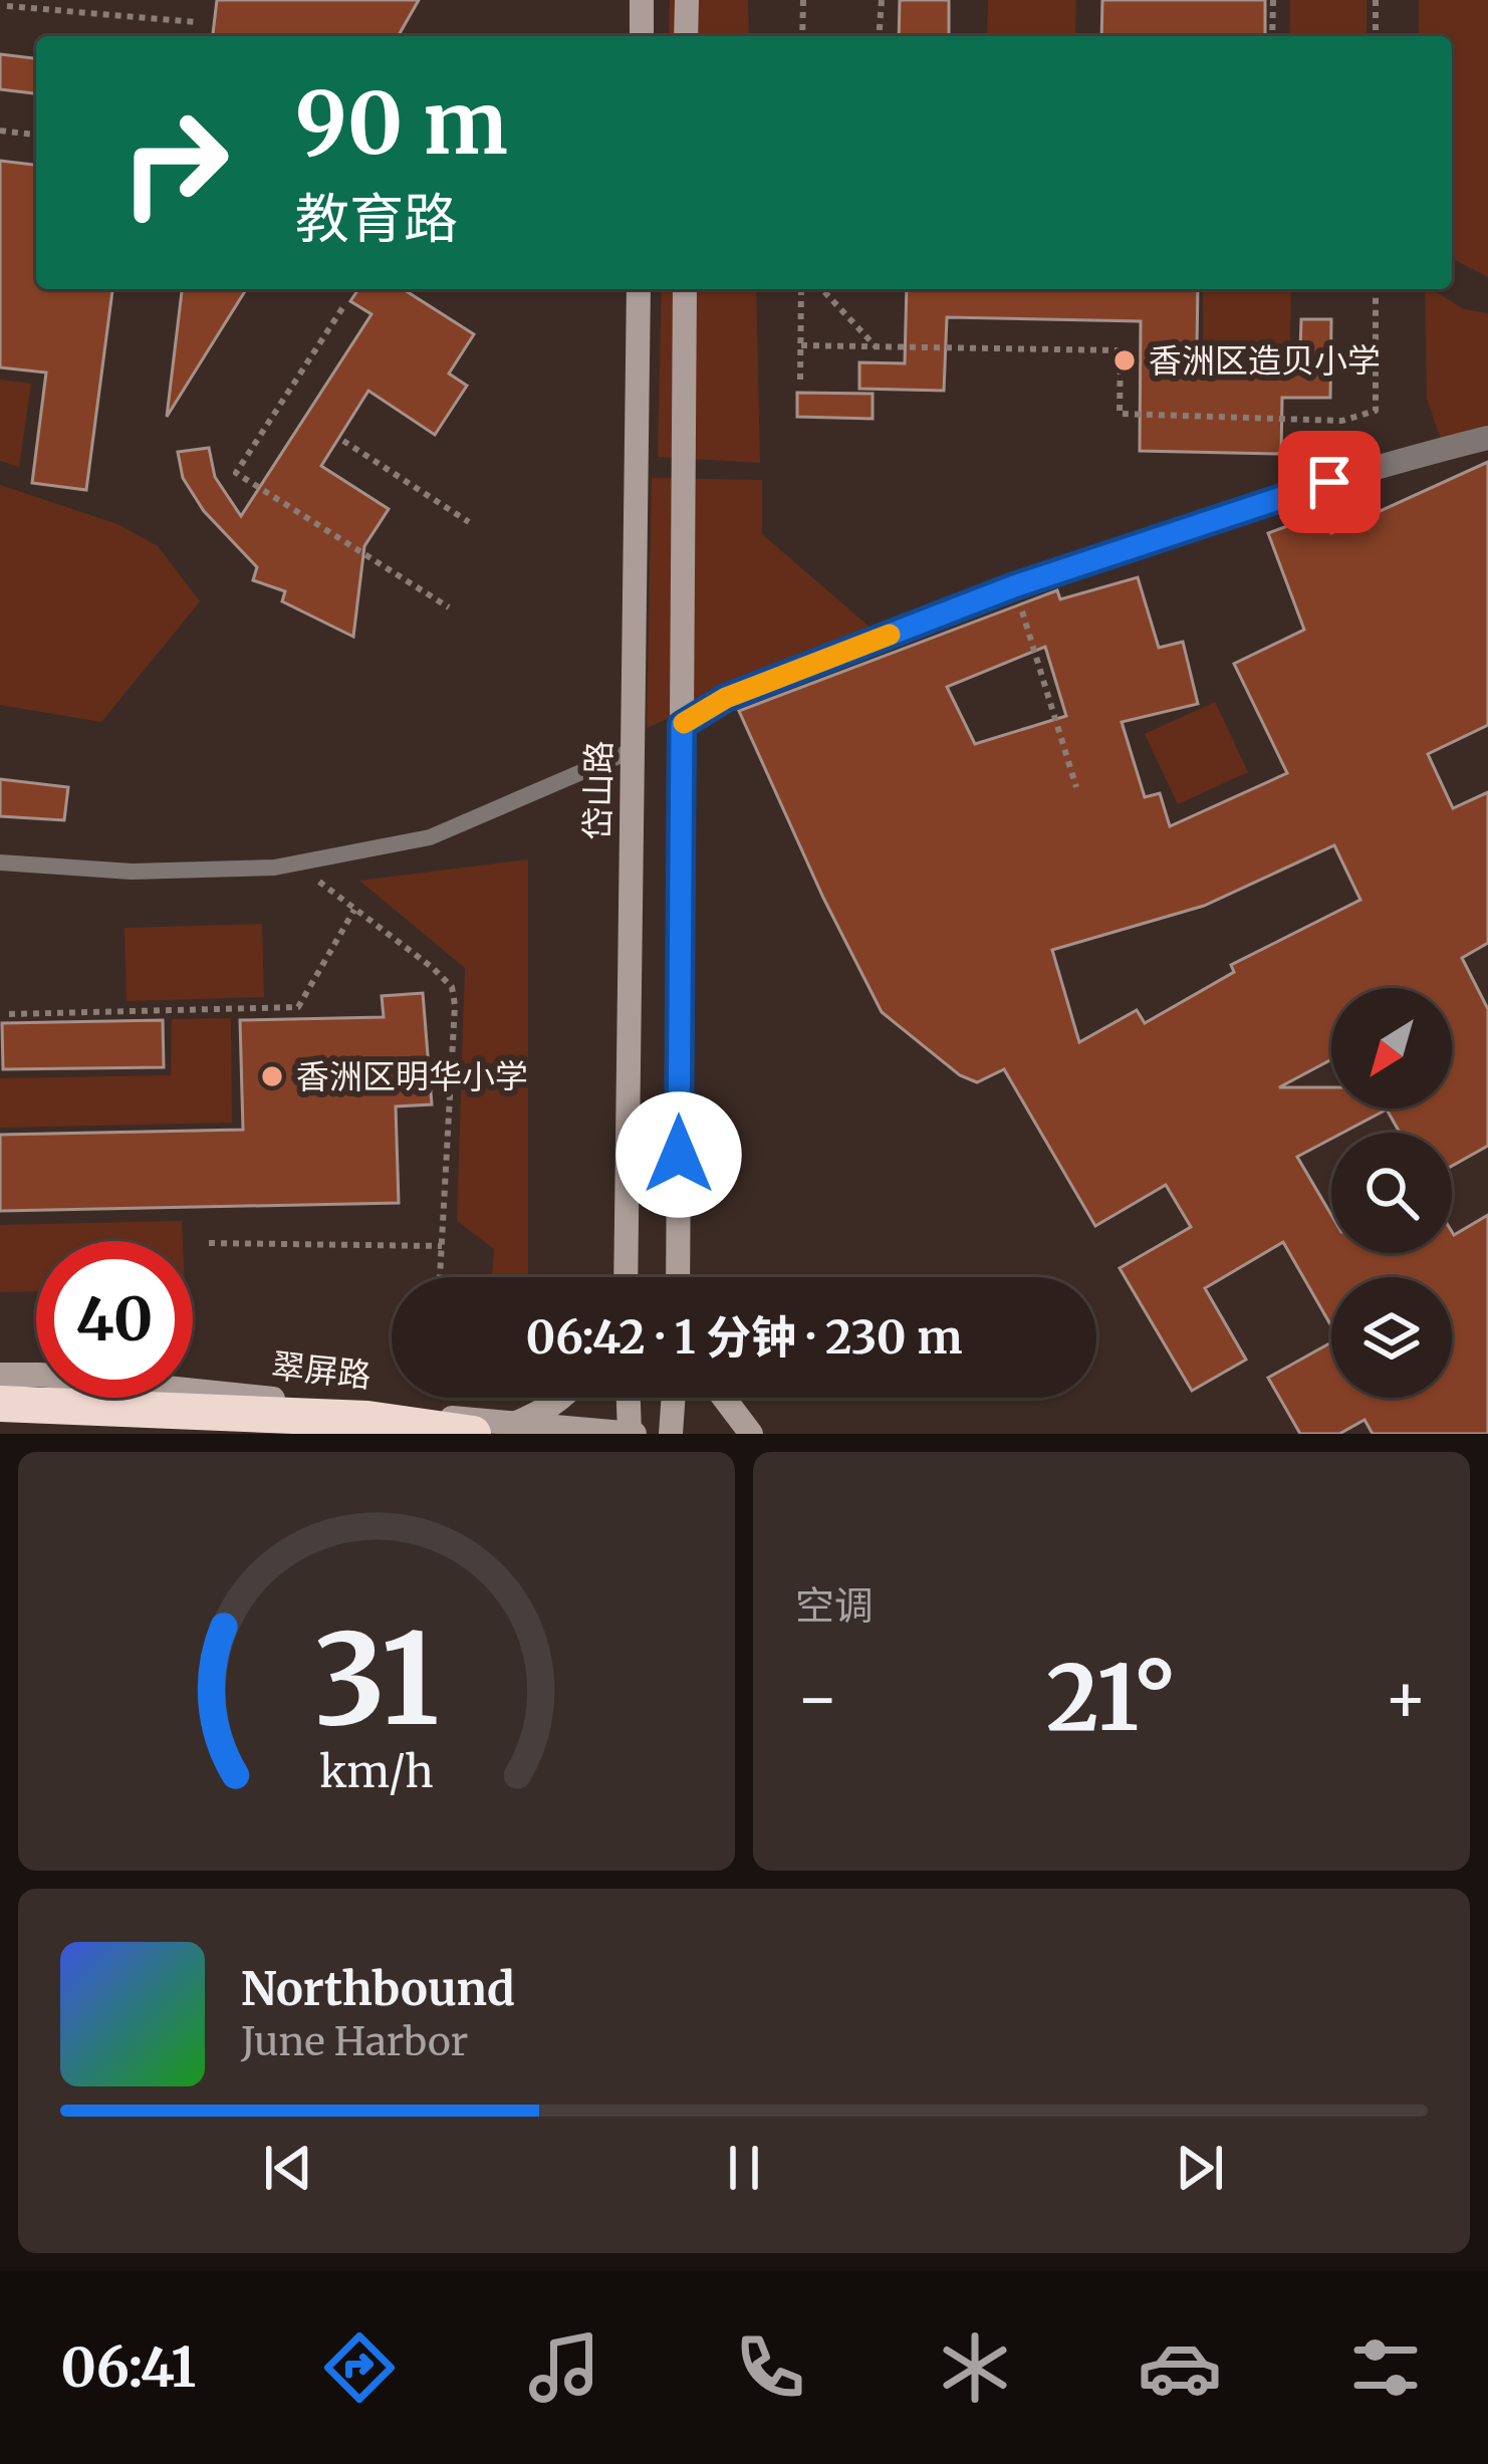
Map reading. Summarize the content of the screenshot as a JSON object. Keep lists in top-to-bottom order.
{
  "streets": {
    "street": ["岱山路", "翠屏路"]
  },
  "places": ["香洲区造贝小学", "香洲区明华小学"],
  "north": "bottom left",
  "page": {
    "turn": ["90 m", "教育路"],
    "limit": "40",
    "trip": "06:42 · 1 分钟 · 230 m",
    "tile": "空调",
    "heat": ["−", "21°", "+"],
    "song": ["Northbound", "June Harbor"],
    "tabs": "06:41",
    "gauge": ["31", "km/h"]
  }
}
